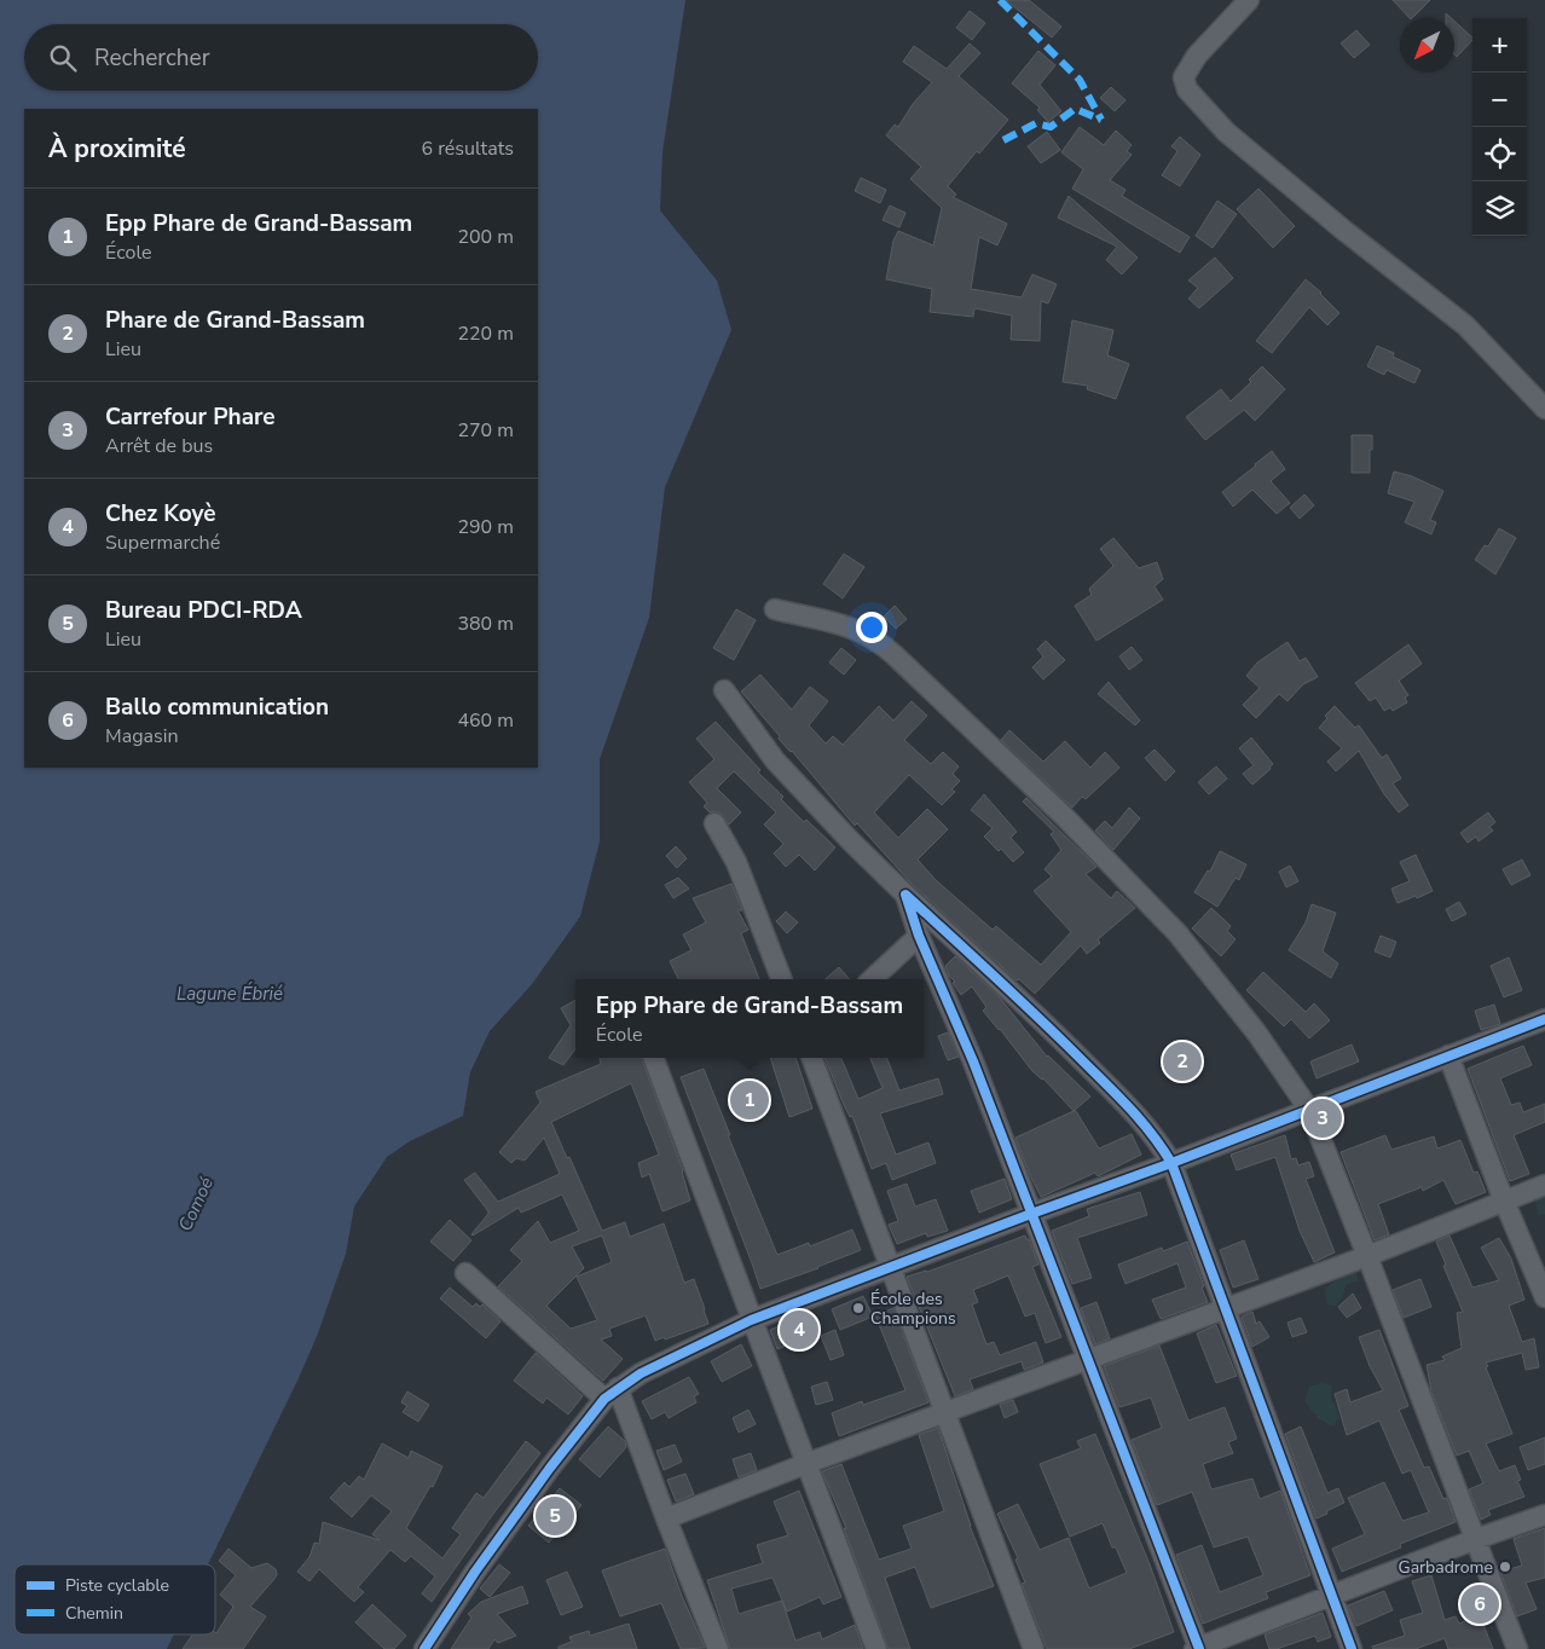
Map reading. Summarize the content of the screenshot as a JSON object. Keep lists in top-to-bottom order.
{
  "water": ["Lagune Ébrié", "Comoé"],
  "places": ["École des Champions", "Garbadrome"],
  "legend": ["Piste cyclable", "Chemin"],
  "north": "bottom left",
  "page": {
    "map_buttons": ["+", "−"],
    "search": "Rechercher",
    "heading": ["À proximité", "6 résultats"],
    "list": [
      {
        "mark": "1",
        "name": "Epp Phare de Grand-Bassam",
        "note": "École",
        "value": "200 m"
      },
      {
        "mark": "2",
        "name": "Phare de Grand-Bassam",
        "note": "Lieu",
        "value": "220 m"
      },
      {
        "mark": "3",
        "name": "Carrefour Phare",
        "note": "Arrêt de bus",
        "value": "270 m"
      },
      {
        "mark": "4",
        "name": "Chez Koyè",
        "note": "Supermarché",
        "value": "290 m"
      },
      {
        "mark": "5",
        "name": "Bureau PDCI-RDA",
        "note": "Lieu",
        "value": "380 m"
      },
      {
        "mark": "6",
        "name": "Ballo communication",
        "note": "Magasin",
        "value": "460 m"
      }
    ],
    "popup": ["Epp Phare de Grand-Bassam", "École"],
    "pins": [
      "2",
      "1",
      "3",
      "4",
      "5",
      "6"
    ]
  }
}
